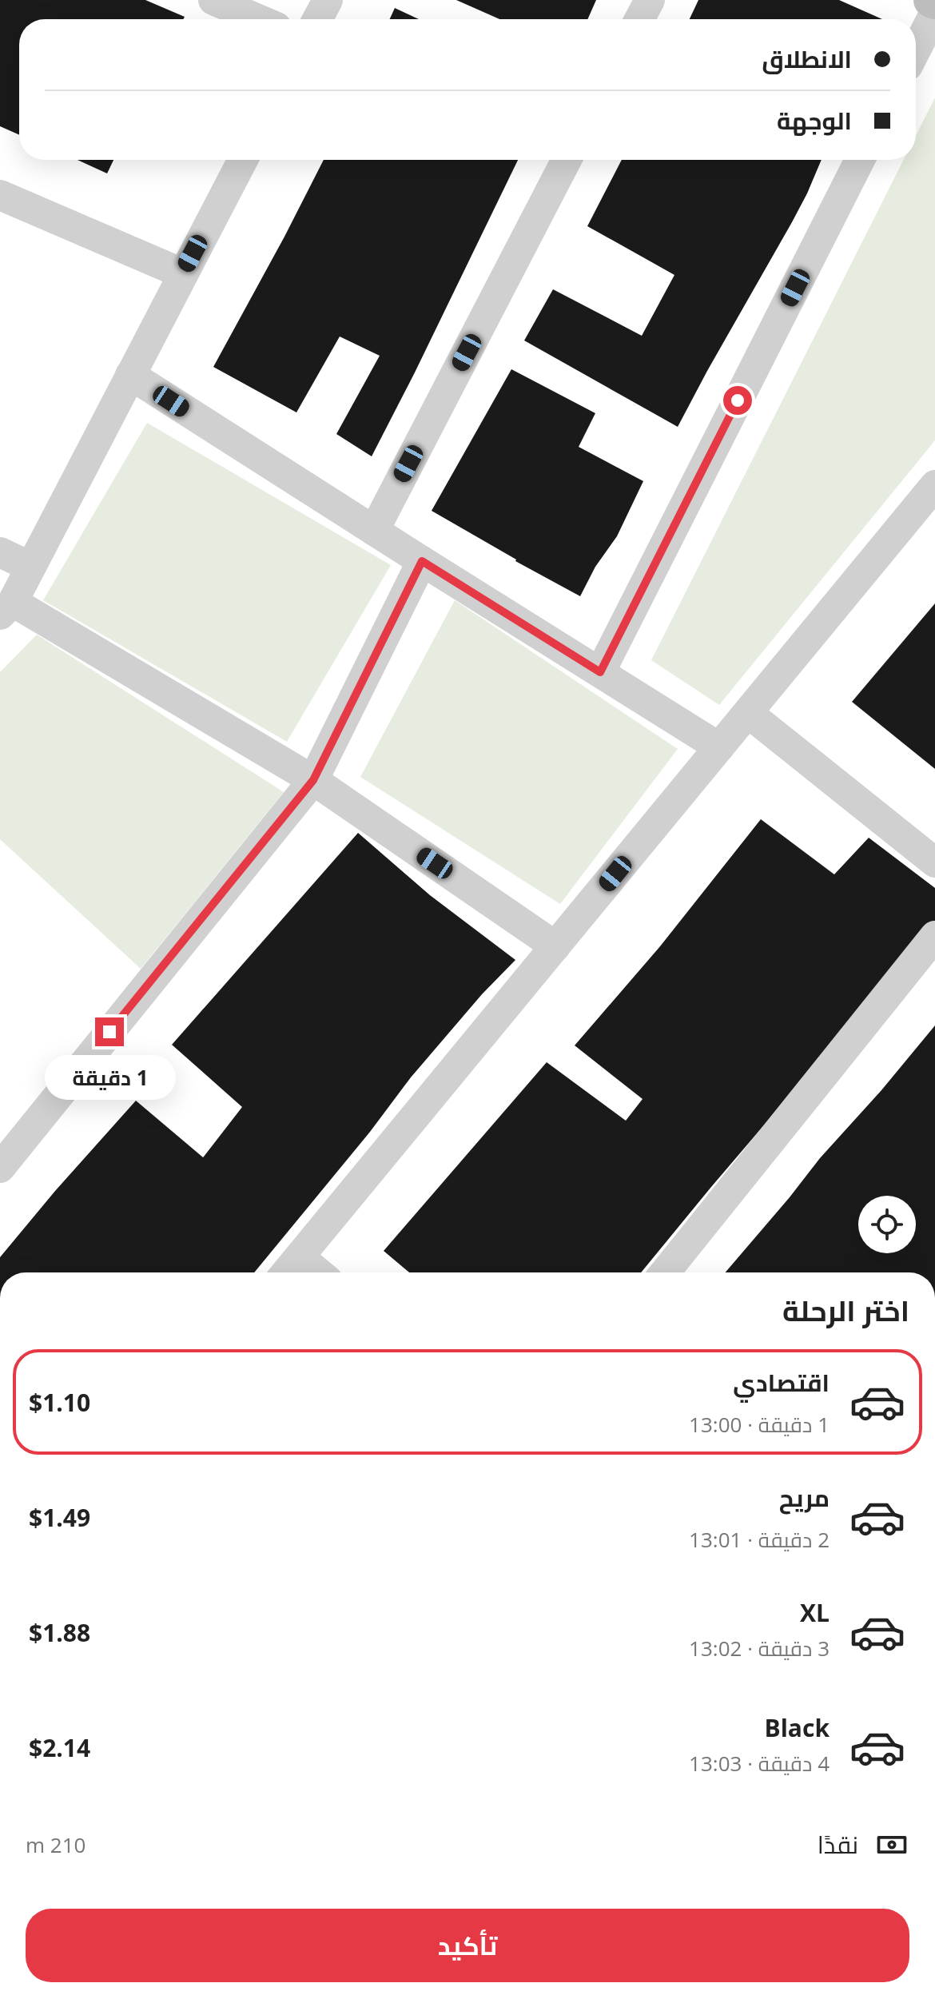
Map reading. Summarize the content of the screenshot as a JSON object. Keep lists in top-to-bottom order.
{
  "page": {
    "banner": ["الانطلاق", "الوجهة"],
    "bubble": "1 دقيقة",
    "heading": "اختر الرحلة",
    "list": [
      {
        "name": "اقتصادي",
        "note": "1 دقيقة · 13:00",
        "value": "$1.10"
      },
      {
        "name": "مريح",
        "note": "2 دقيقة · 13:01",
        "value": "$1.49"
      },
      {
        "name": "XL",
        "note": "3 دقيقة · 13:02",
        "value": "$1.88"
      },
      {
        "name": "Black",
        "note": "4 دقيقة · 13:03",
        "value": "$2.14"
      }
    ],
    "pay": ["نقدًا", "210 m"],
    "buttons": "تأكيد"
  }
}
